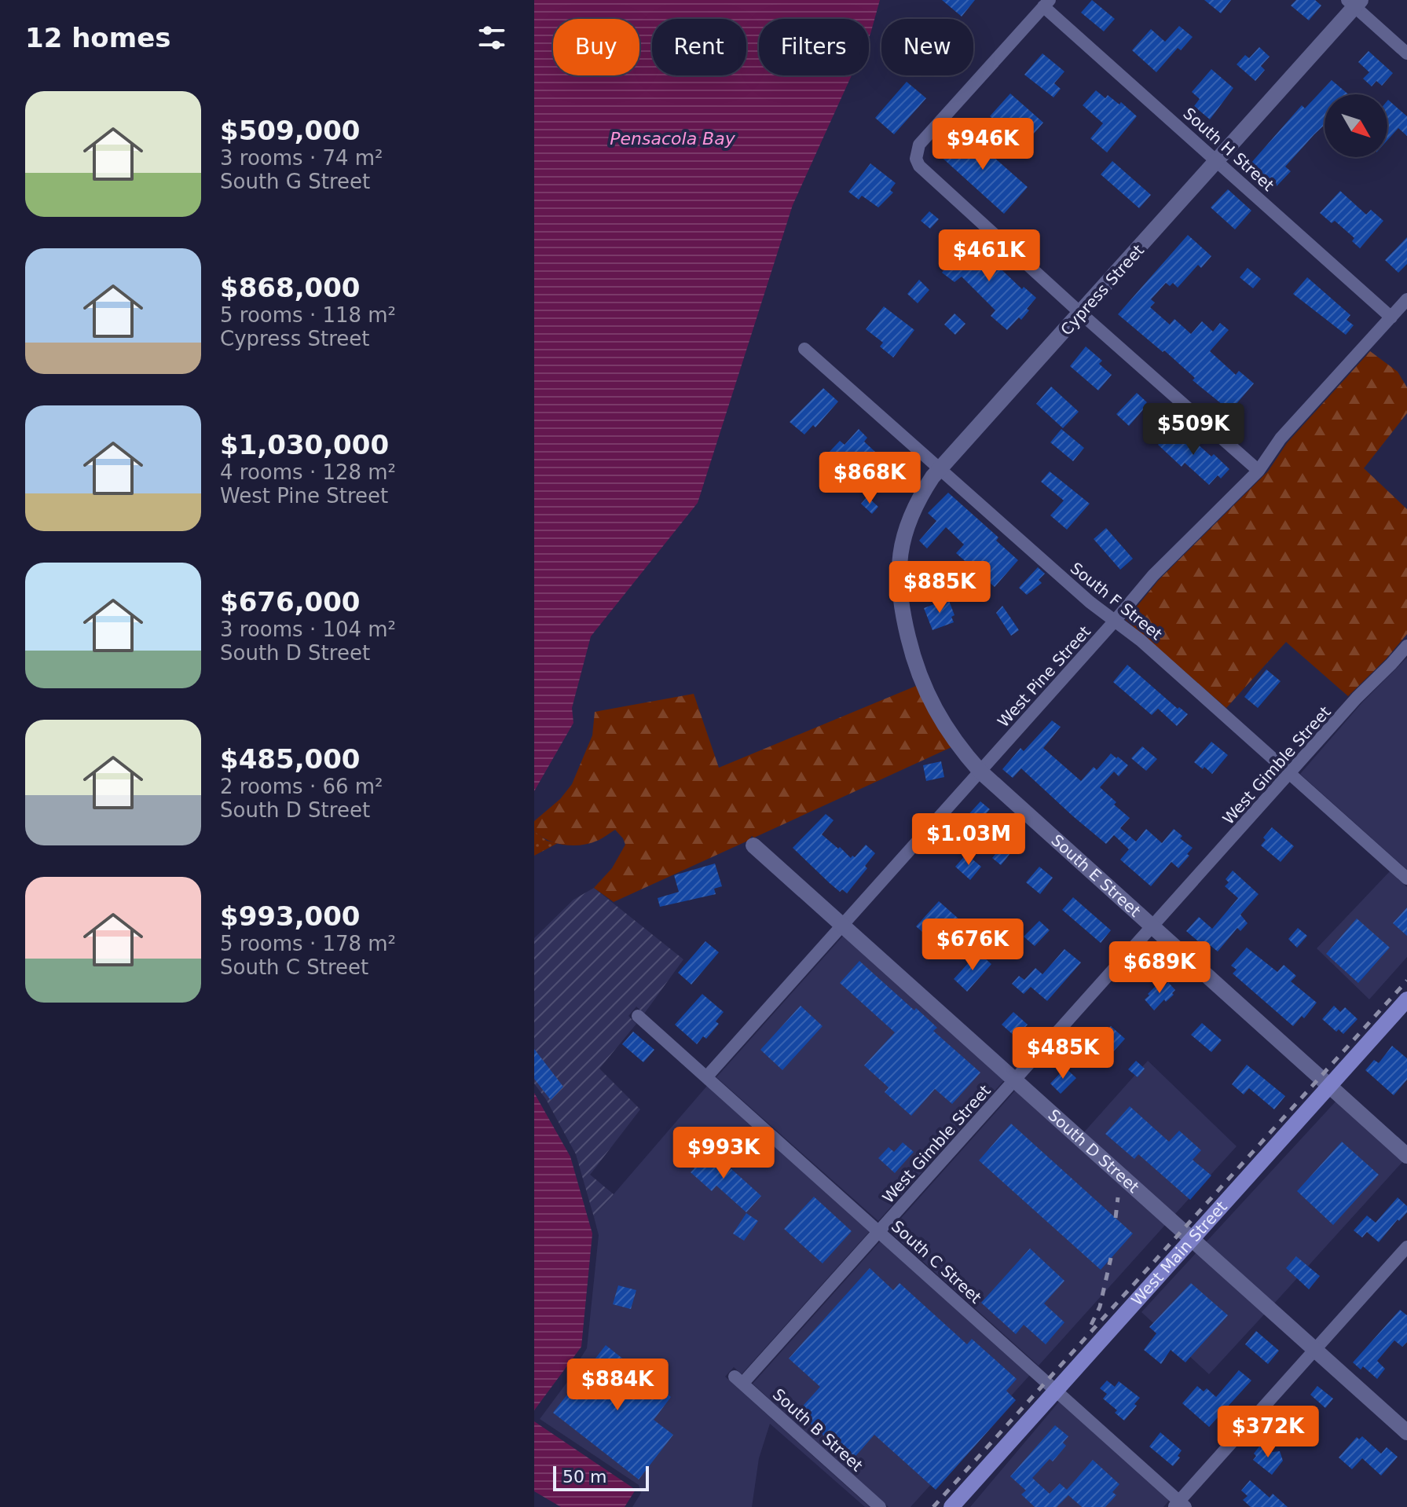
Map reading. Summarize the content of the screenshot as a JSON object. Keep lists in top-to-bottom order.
{
  "streets": {
    "main road": ["West Main Street"],
    "street": [
      "South H Street",
      "Cypress Street",
      "South F Street",
      "West Pine Street",
      "West Gimble Street",
      "South E Street",
      "South D Street",
      "South C Street",
      "South B Street"
    ]
  },
  "crossings": [
    ["South H Street", "Cypress Street"],
    ["South H Street", "West Pine Street"],
    ["Cypress Street", "South F Street"],
    ["Cypress Street", "South E Street"],
    ["South F Street", "West Pine Street"],
    ["South F Street", "West Gimble Street"],
    ["West Pine Street", "South E Street"],
    ["West Pine Street", "South D Street"],
    ["West Pine Street", "South C Street"],
    ["West Gimble Street", "South E Street"],
    ["West Gimble Street", "South D Street"],
    ["West Gimble Street", "South C Street"],
    ["West Gimble Street", "South B Street"],
    ["South E Street", "West Main Street"],
    ["South D Street", "West Main Street"],
    ["West Main Street", "South C Street"]
  ],
  "water": ["Pensacola Bay"],
  "scale_bar": "50 m",
  "north": "bottom right",
  "page": {
    "heading": "12 homes",
    "chip": [
      "Buy",
      "Rent",
      "Filters",
      "New"
    ],
    "list": [
      {
        "name": "$509,000",
        "note": "3 rooms · 74 m² · South G Street"
      },
      {
        "name": "$868,000",
        "note": "5 rooms · 118 m² · Cypress Street"
      },
      {
        "name": "$1,030,000",
        "note": "4 rooms · 128 m² · West Pine Street"
      },
      {
        "name": "$676,000",
        "note": "3 rooms · 104 m² · South D Street"
      },
      {
        "name": "$485,000",
        "note": "2 rooms · 66 m² · South D Street"
      },
      {
        "name": "$993,000",
        "note": "5 rooms · 178 m² · South C Street"
      }
    ],
    "price": [
      "$946K",
      "$461K",
      "$509K",
      "$868K",
      "$885K",
      "$1.03M",
      "$676K",
      "$689K",
      "$485K",
      "$993K",
      "$884K",
      "$372K"
    ],
    "scale": "50 m"
  }
}
